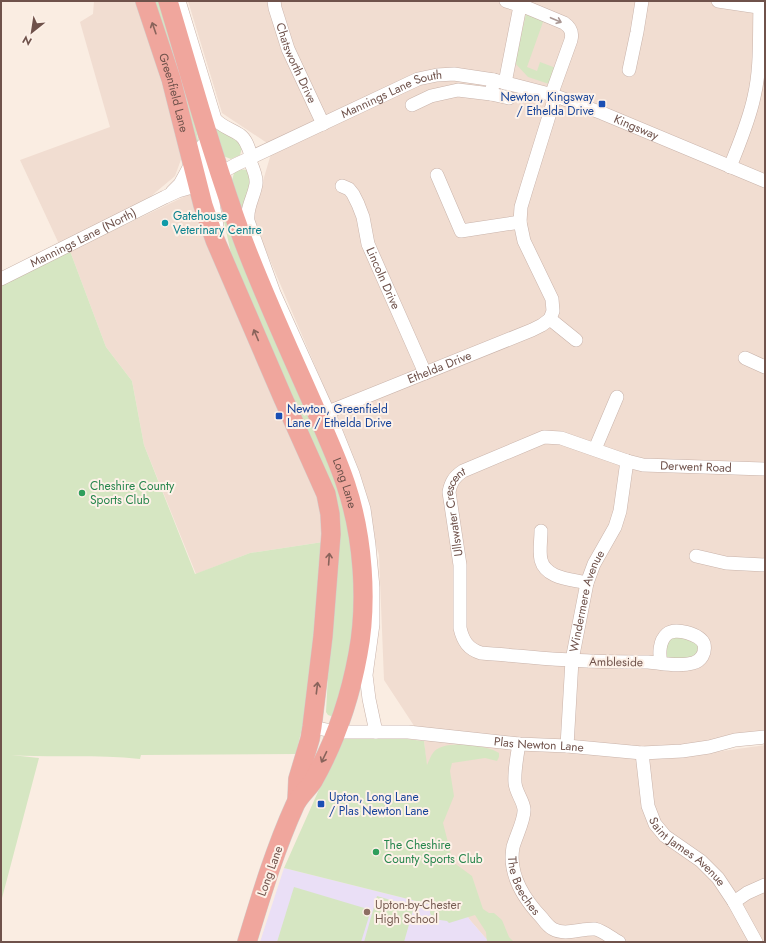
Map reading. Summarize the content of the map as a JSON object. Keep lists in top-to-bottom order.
{
  "streets": {
    "highway": ["Greenfield Lane", "Long Lane"],
    "street": [
      "Chatsworth Drive",
      "Mannings Lane South",
      "Kingsway",
      "Mannings Lane (North)",
      "Lincoln Drive",
      "Ethelda Drive",
      "Derwent Road",
      "Ullswater Crescent",
      "Windermere Avenue",
      "Ambleside",
      "Plas Newton Lane",
      "Saint James Avenue",
      "The Beeches"
    ]
  },
  "crossings": [
    ["Chatsworth Drive", "Mannings Lane South"],
    ["Greenfield Lane", "Mannings Lane South"],
    ["Greenfield Lane", "Mannings Lane (North)"],
    ["Greenfield Lane", "Long Lane"],
    ["Mannings Lane South", "Kingsway"],
    ["Mannings Lane South", "Mannings Lane (North)"],
    ["Mannings Lane South", "Long Lane"],
    ["Mannings Lane (North)", "Long Lane"],
    ["Lincoln Drive", "Ethelda Drive"],
    ["Ethelda Drive", "Long Lane"],
    ["Derwent Road", "Ullswater Crescent"],
    ["Derwent Road", "Windermere Avenue"],
    ["Long Lane", "Plas Newton Lane"],
    ["Ullswater Crescent", "Windermere Avenue"],
    ["Ullswater Crescent", "Ambleside"],
    ["Windermere Avenue", "Ambleside"],
    ["Windermere Avenue", "Plas Newton Lane"],
    ["Plas Newton Lane", "Saint James Avenue"],
    ["Plas Newton Lane", "The Beeches"]
  ],
  "places": {
    "transit": ["Newton, Kingsway / Ethelda Drive", "Newton, Greenfield Lane / Ethelda Drive", "Upton, Long Lane / Plas Newton Lane"],
    "other": [
      "Gatehouse Veterinary Centre",
      "Cheshire County Sports Club",
      "The Cheshire County Sports Club",
      "Upton-by-Chester High School"
    ]
  },
  "north": "bottom left"
}
